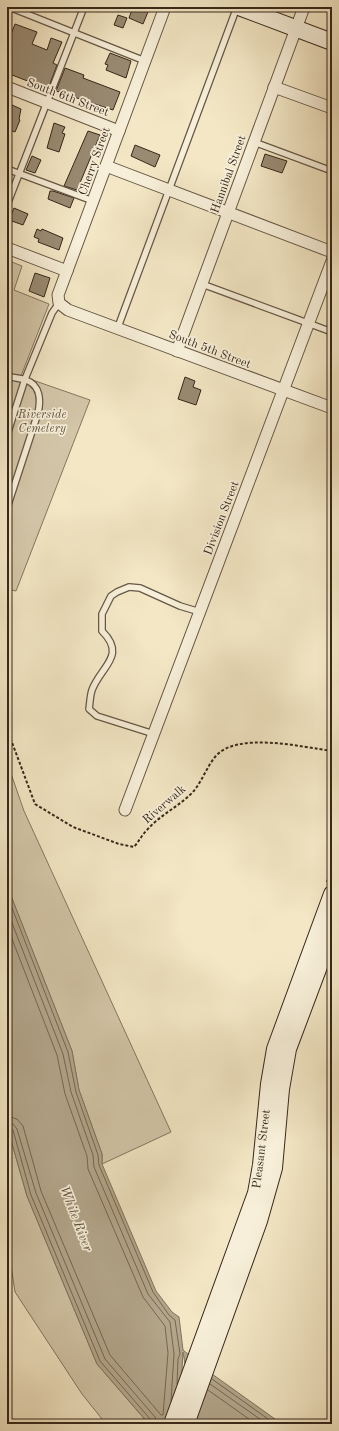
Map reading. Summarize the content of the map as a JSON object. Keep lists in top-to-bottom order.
{
  "streets": {
    "street": [
      "South 6th Street",
      "Cherry Street",
      "Hannibal Street",
      "South 5th Street",
      "Division Street",
      "Pleasant Street"
    ],
    "path": ["Riverwalk"]
  },
  "crossings": [
    ["South 6th Street", "Cherry Street"],
    ["Cherry Street", "South 5th Street"],
    ["Hannibal Street", "South 5th Street"],
    ["South 5th Street", "Division Street"]
  ],
  "water": ["White River"],
  "parks": ["Riverside Cemetery"]
}
